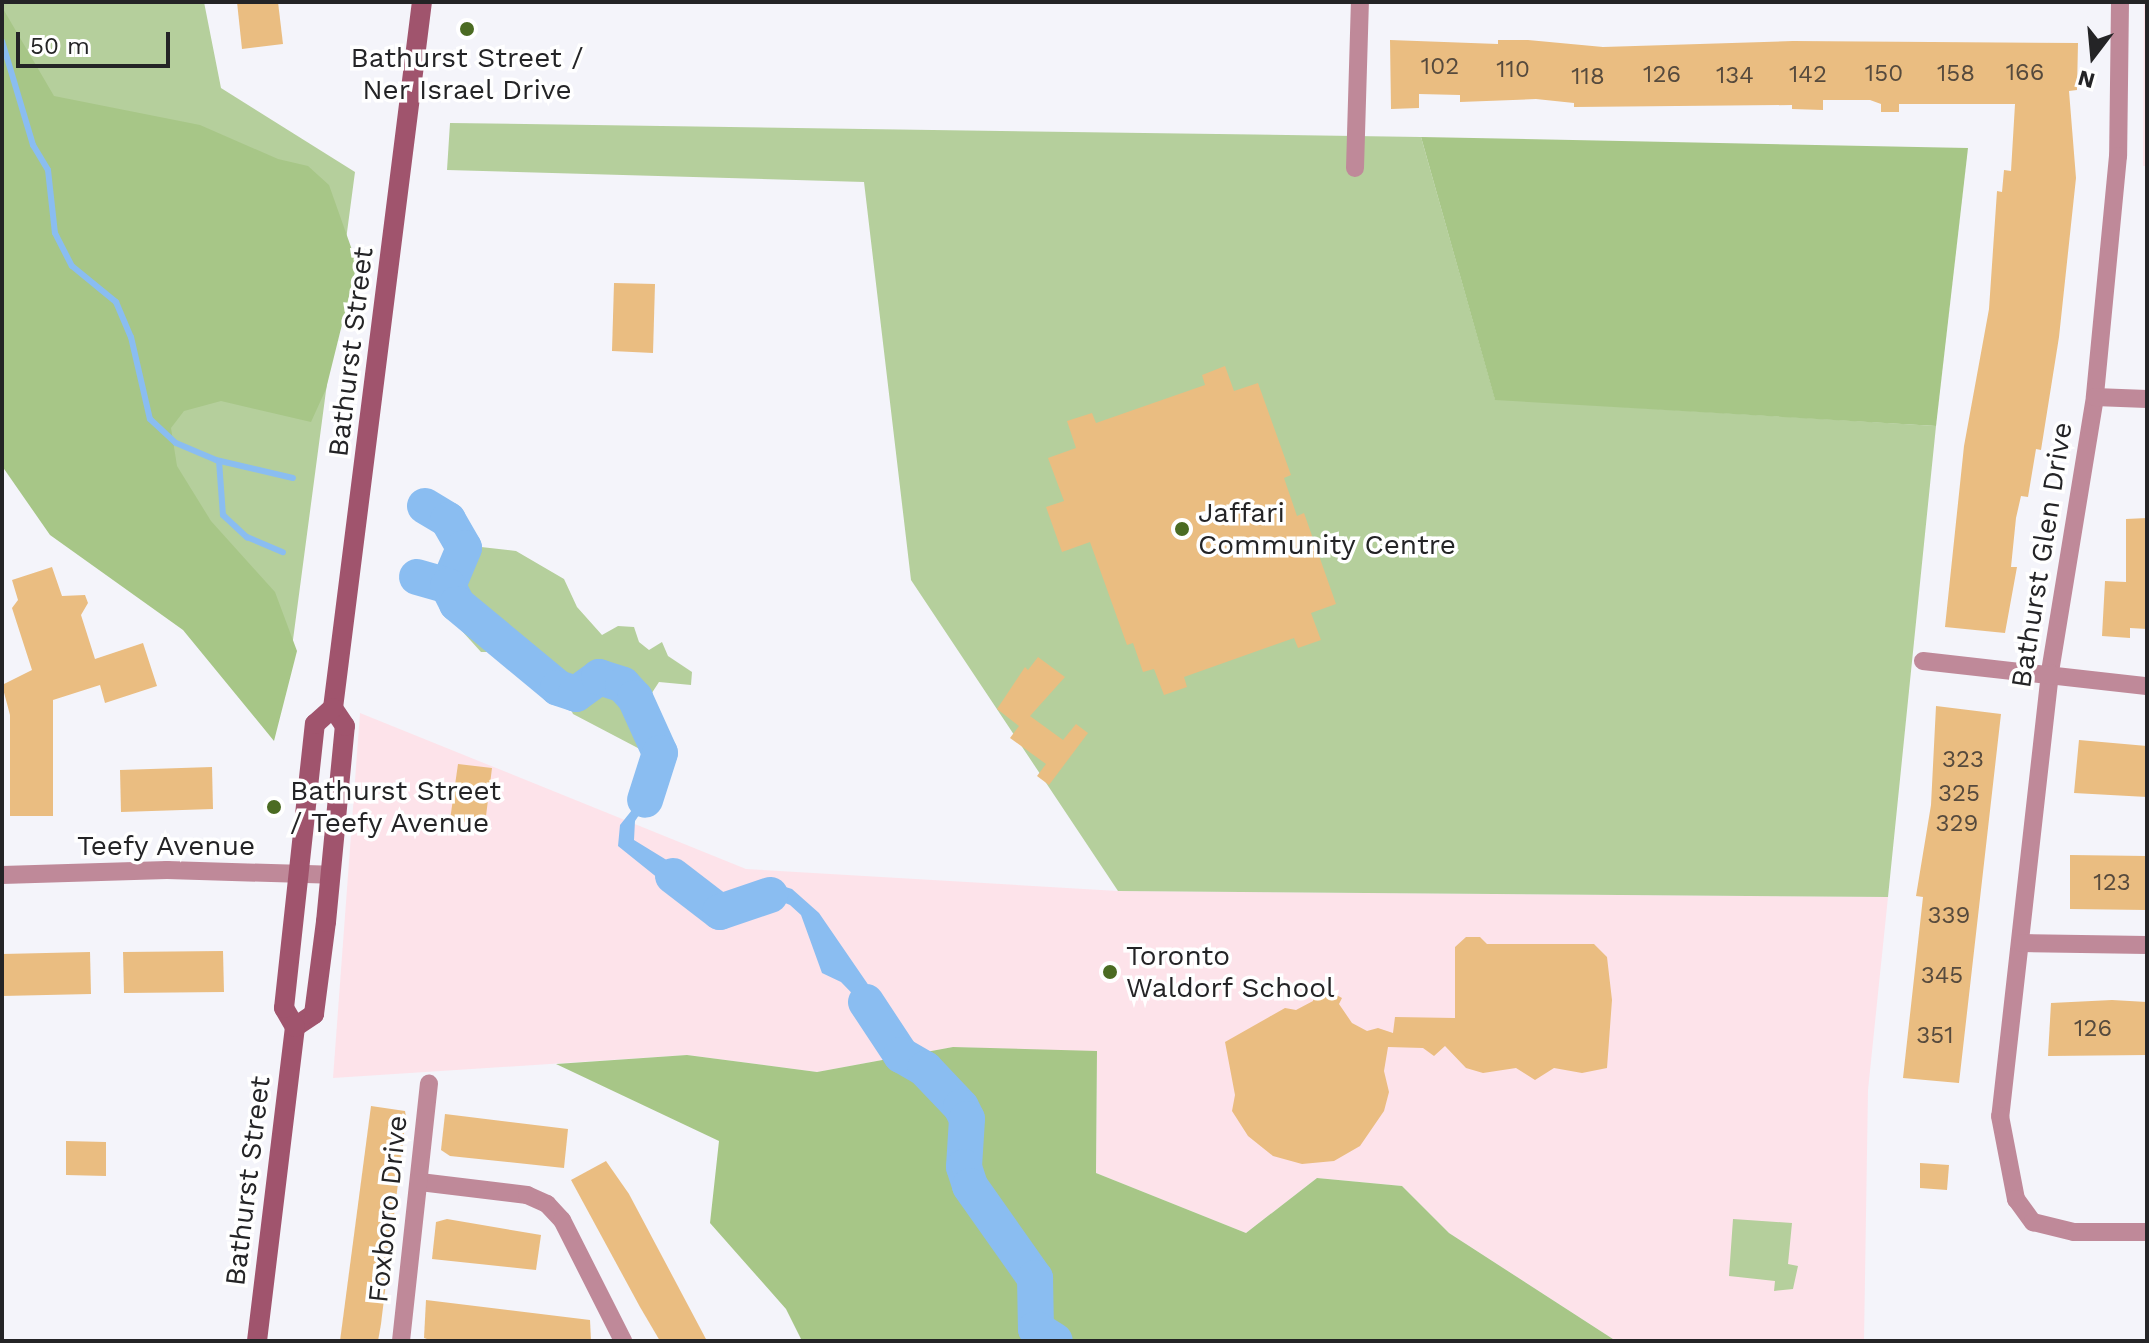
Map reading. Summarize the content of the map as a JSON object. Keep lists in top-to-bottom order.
{
  "streets": {
    "main road": ["Bathurst Street"],
    "street": ["Bathurst Glen Drive", "Teefy Avenue", "Foxboro Drive"]
  },
  "crossings": [
    ["Bathurst Street", "Teefy Avenue"]
  ],
  "places": [
    "Bathurst Street / Ner Israel Drive",
    "Jaffari Community Centre",
    "Bathurst Street / Teefy Avenue",
    "Toronto Waldorf School"
  ],
  "house_numbers": [
    "102",
    "110",
    "166",
    "150",
    "158",
    "126",
    "142",
    "134",
    "118",
    "323",
    "325",
    "329",
    "123",
    "339",
    "345",
    "126",
    "351"
  ],
  "scale_bar": "50 m",
  "north": "bottom"
}
